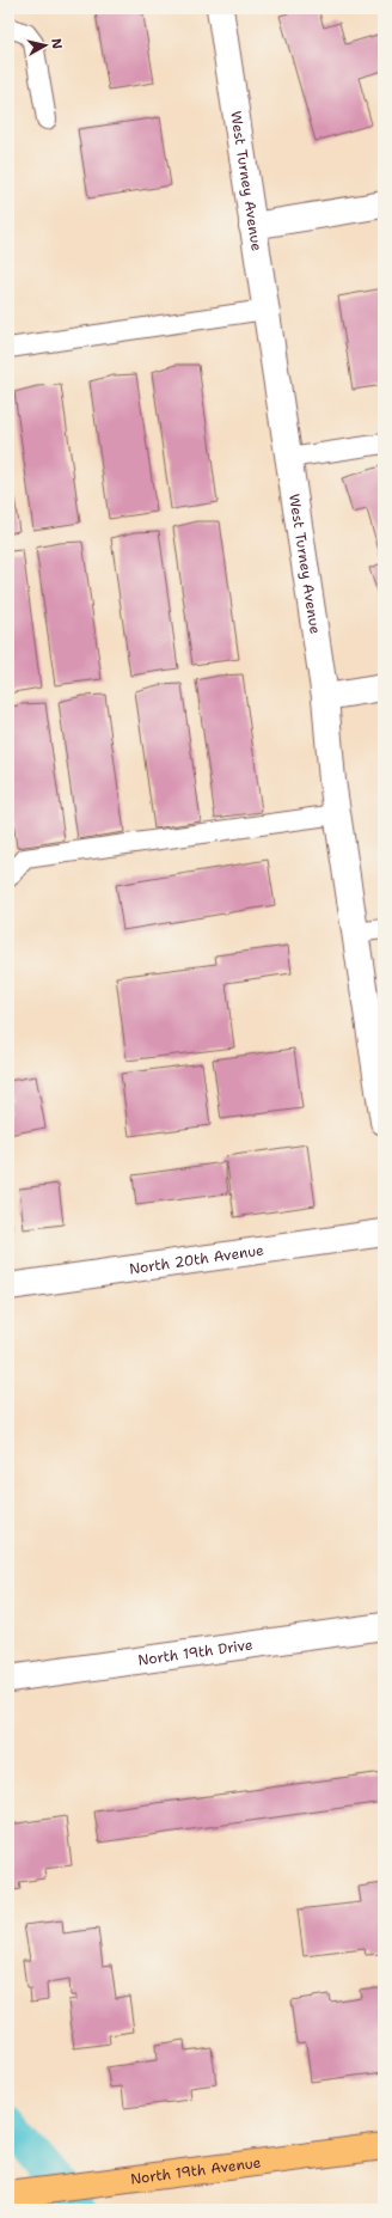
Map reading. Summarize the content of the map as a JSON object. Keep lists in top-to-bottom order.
{
  "streets": {
    "main road": ["North 19th Avenue"],
    "street": ["West Turney Avenue", "North 20th Avenue", "North 19th Drive"]
  },
  "north": "right"
}
